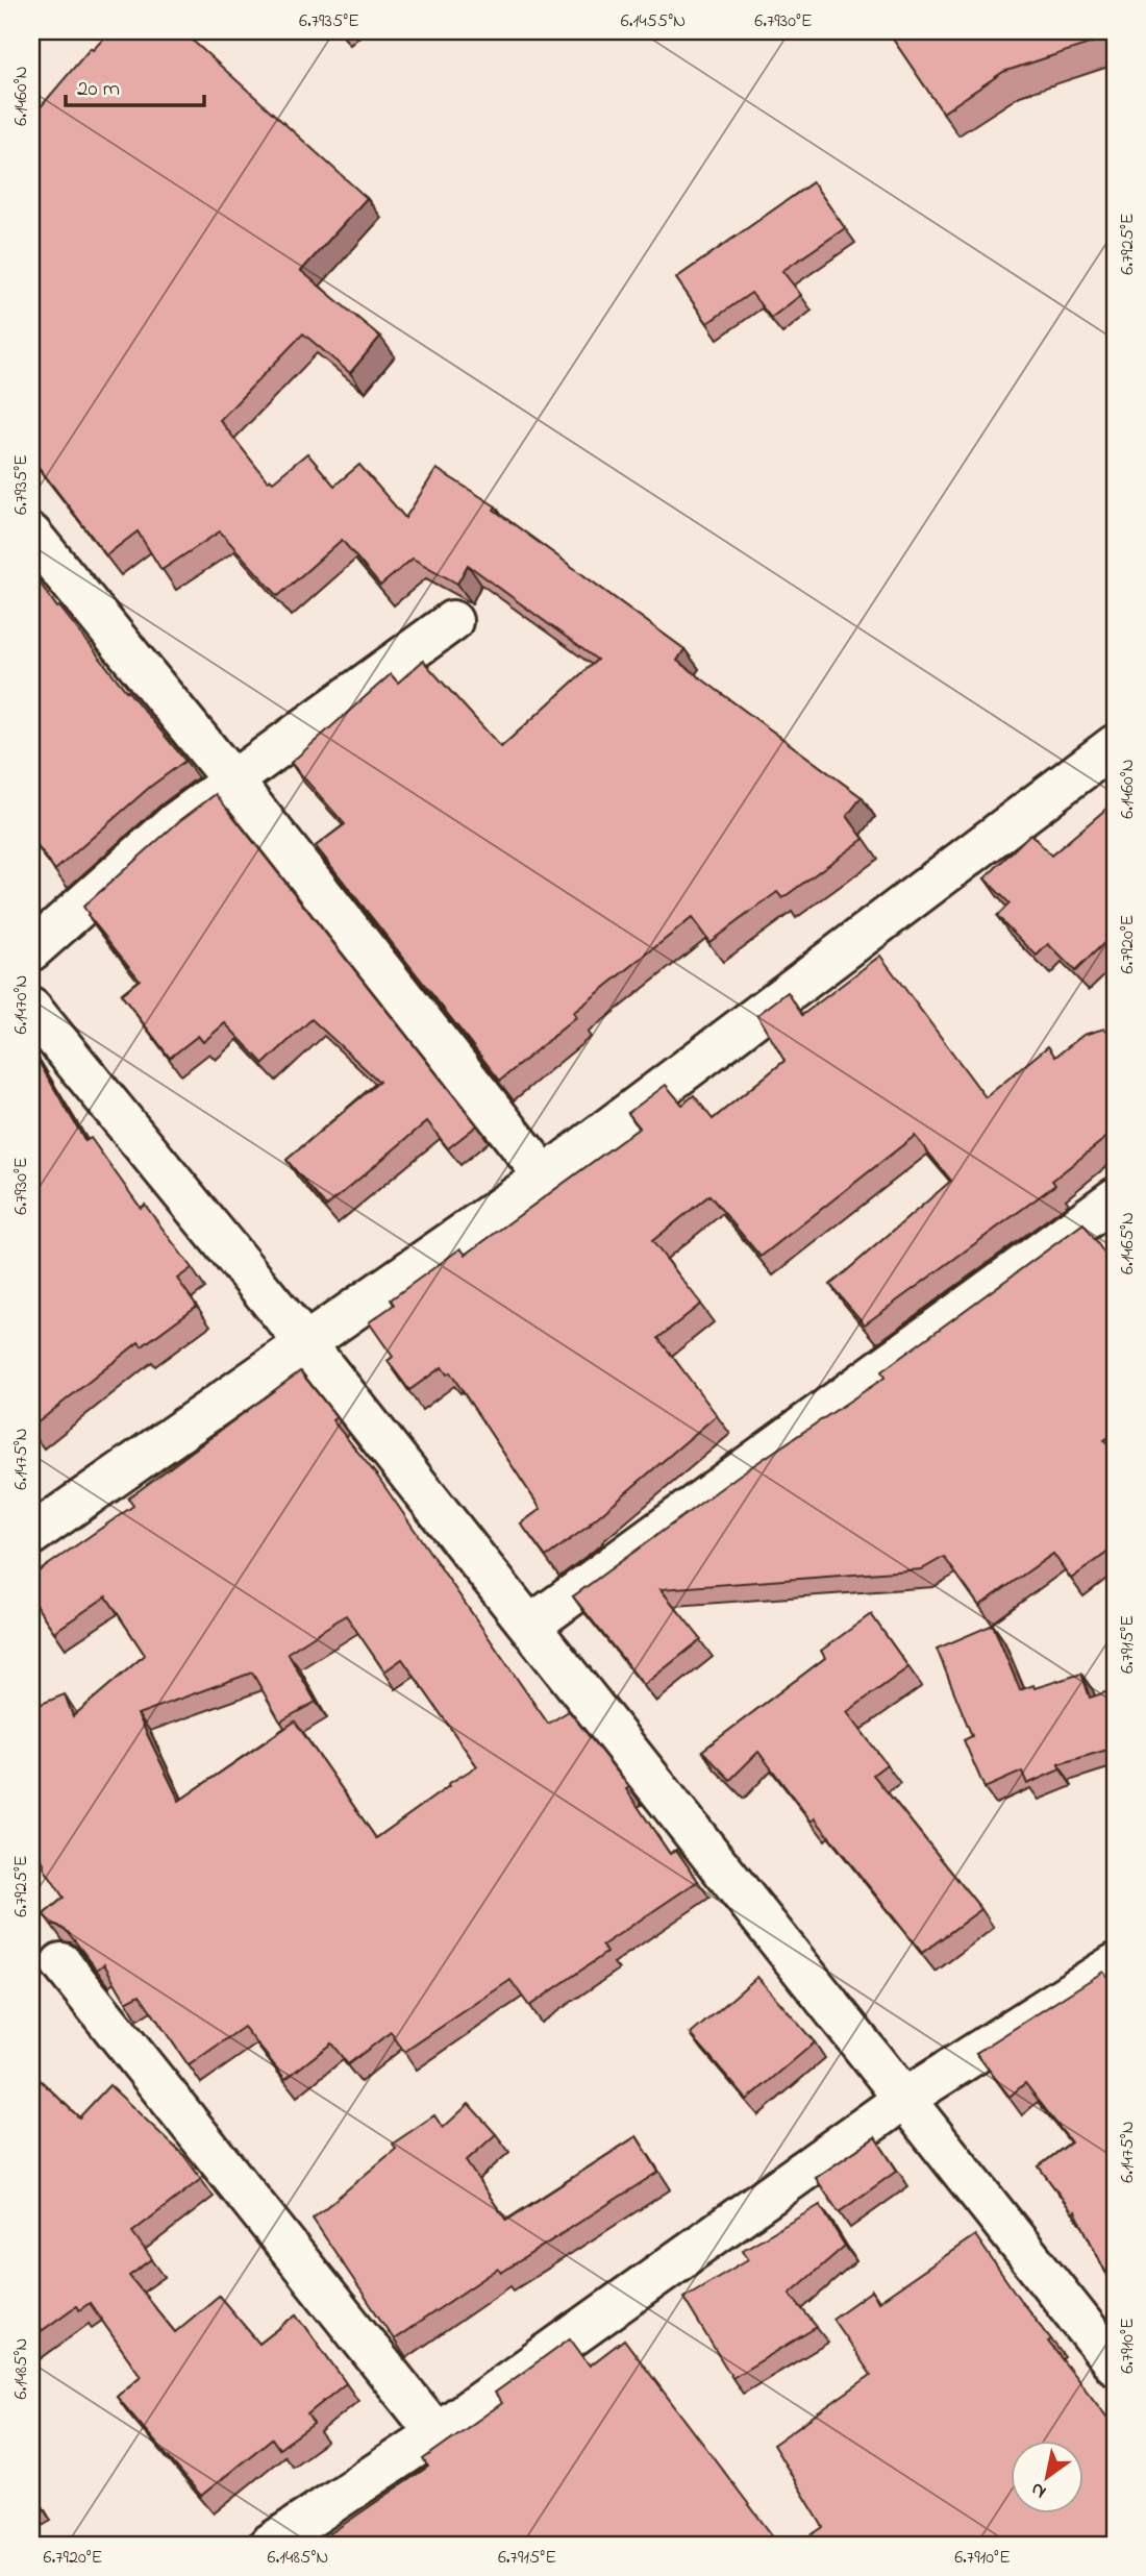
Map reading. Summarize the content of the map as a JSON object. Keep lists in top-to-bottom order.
{
  "scale_bar": "20 m",
  "north": "bottom left",
  "coordinates": [
    "6.7935°E",
    "6.1455°N",
    "6.7930°E",
    "6.1460°N",
    "6.7925°E",
    "6.7920°E",
    "6.1470°N",
    "6.1465°N",
    "6.1475°N",
    "6.7915°E",
    "6.7910°E",
    "6.1485°N"
  ]
}
